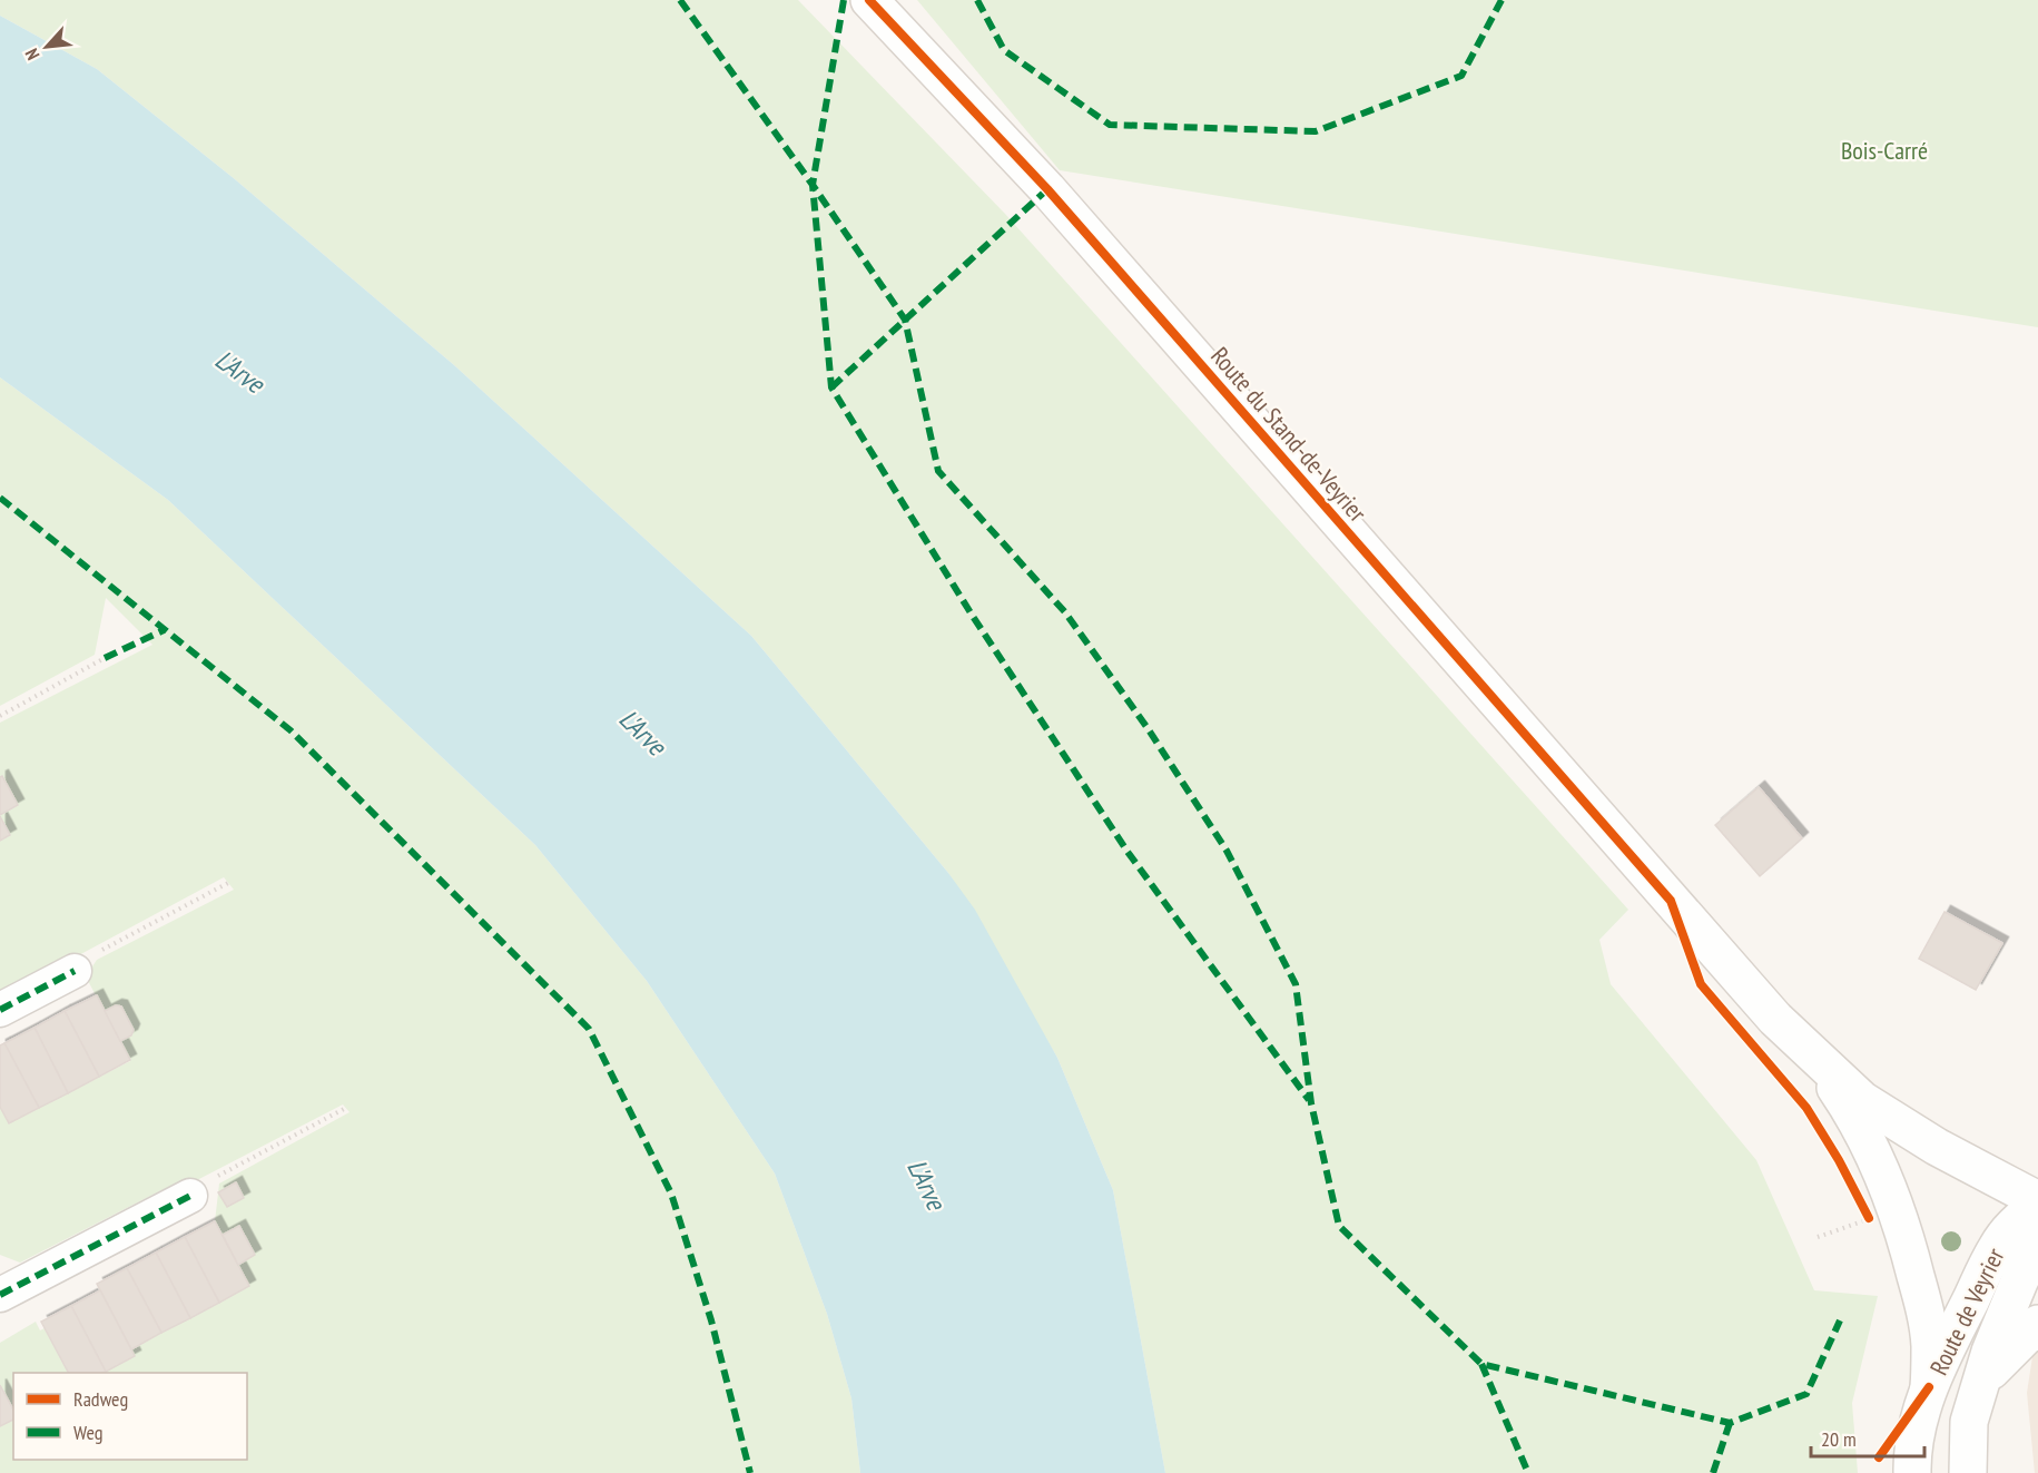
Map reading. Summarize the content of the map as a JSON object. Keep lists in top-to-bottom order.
{
  "streets": {
    "main road": ["Route du Stand-de-Veyrier", "Route de Veyrier"]
  },
  "crossings": [
    ["Route du Stand-de-Veyrier", "Route de Veyrier"]
  ],
  "water": ["L'Arve"],
  "parks": ["Bois-Carré"],
  "legend": ["Radweg", "Weg"],
  "scale_bar": "20 m",
  "north": "bottom left"
}
